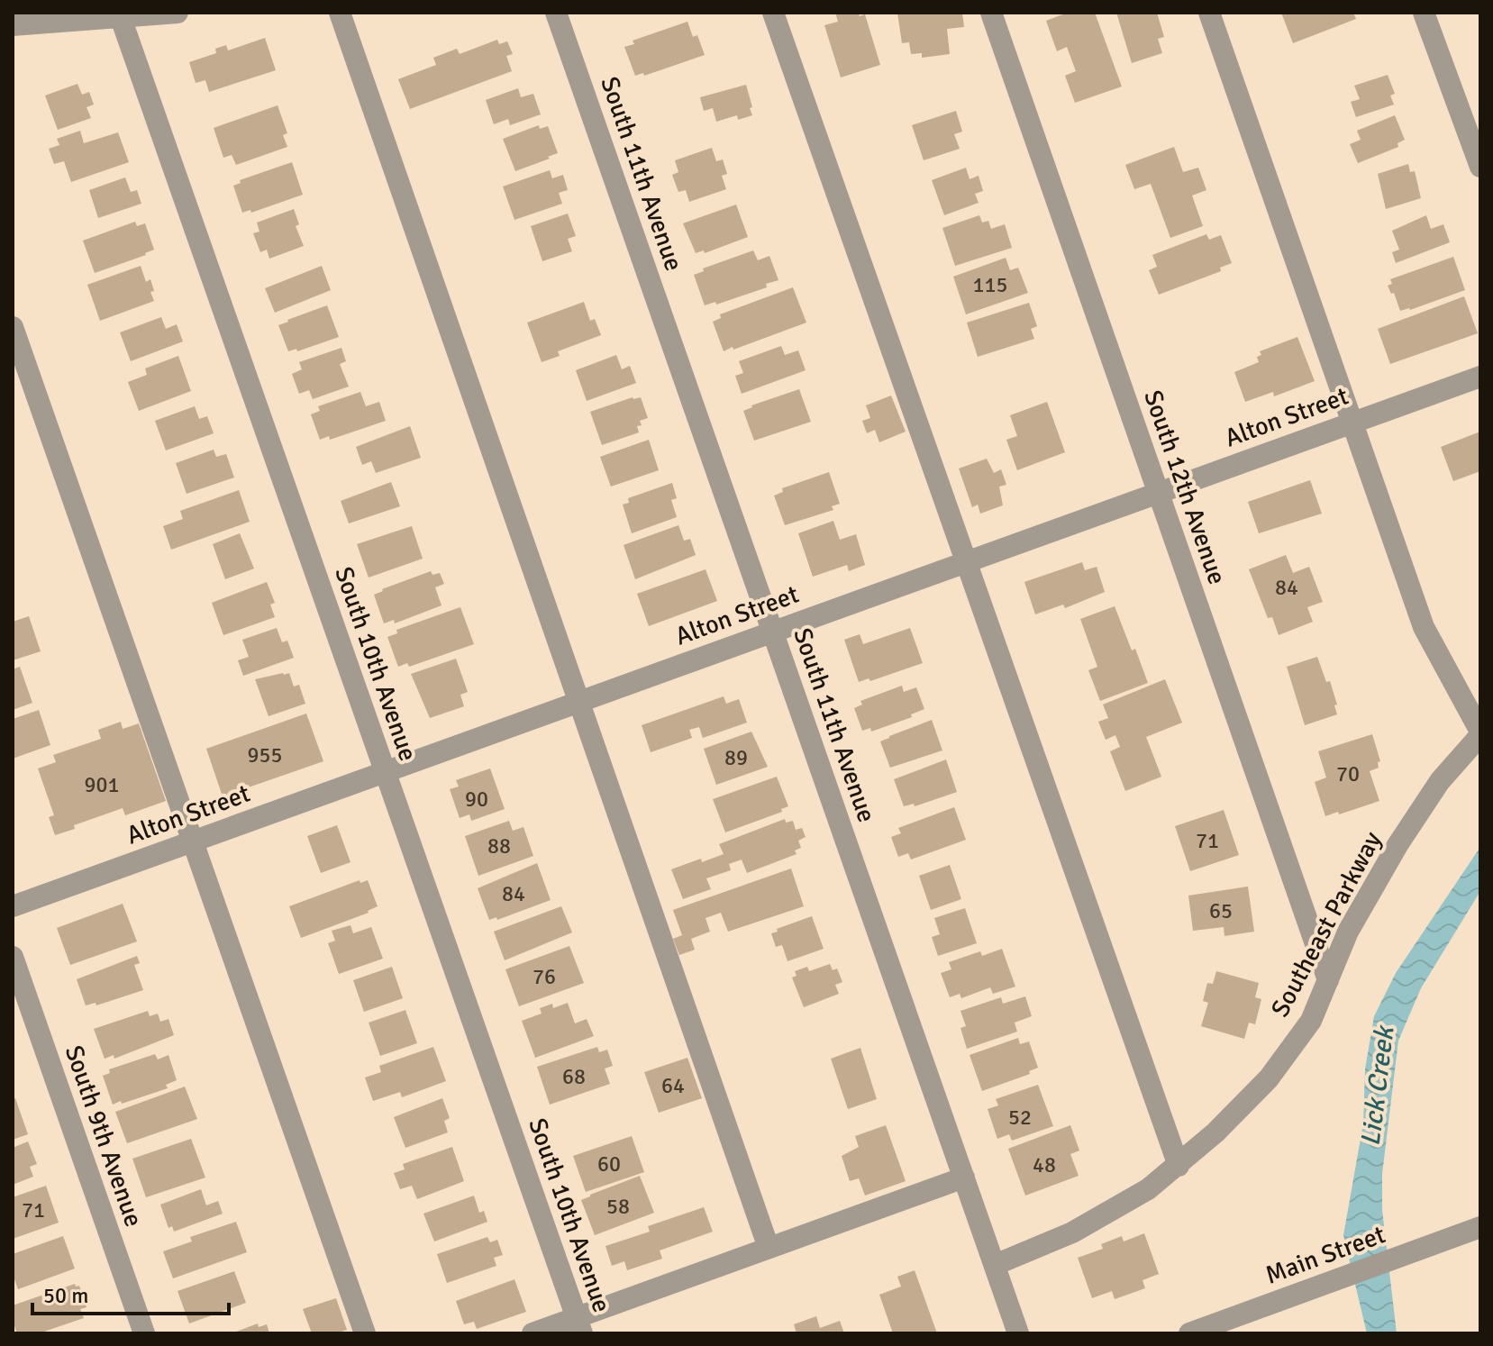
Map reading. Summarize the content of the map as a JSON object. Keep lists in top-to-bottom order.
{
  "streets": {
    "street": [
      "South 11th Avenue",
      "Alton Street",
      "South 12th Avenue",
      "South 10th Avenue",
      "Southeast Parkway",
      "South 9th Avenue",
      "Main Street"
    ]
  },
  "crossings": [
    ["South 11th Avenue", "Alton Street"],
    ["South 11th Avenue", "Southeast Parkway"],
    ["Alton Street", "South 12th Avenue"],
    ["Alton Street", "South 10th Avenue"],
    ["South 12th Avenue", "Southeast Parkway"]
  ],
  "water": ["Lick Creek"],
  "house_numbers": [
    "115",
    "84",
    "955",
    "89",
    "70",
    "901",
    "90",
    "71",
    "88",
    "84",
    "65",
    "76",
    "68",
    "64",
    "52",
    "60",
    "48",
    "58",
    "71"
  ],
  "scale_bar": "50 m"
}
